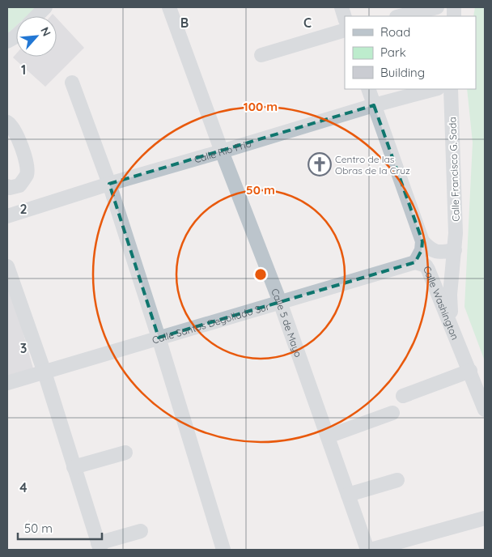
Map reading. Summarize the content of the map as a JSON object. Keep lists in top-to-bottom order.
{
  "streets": {
    "street": [
      "Calle Río Frío",
      "Calle Francisco G. Sada",
      "Calle Washington",
      "Calle Santos Degollado Sur",
      "Calle 5 de Mayo"
    ]
  },
  "crossings": [
    ["Calle Río Frío", "Calle 5 de Mayo"],
    ["Calle Francisco G. Sada", "Calle Washington"],
    ["Calle Washington", "Calle Santos Degollado Sur"],
    ["Calle Santos Degollado Sur", "Calle 5 de Mayo"]
  ],
  "places": {
    "church": ["Centro de las Obras de la Cruz"]
  },
  "legend": ["Road", "Park", "Building"],
  "scale_bar": "50 m",
  "north": "top right",
  "grid": {
    "columns": ["B", "C"],
    "rows": [
      "1",
      "2",
      "3",
      "4"
    ]
  },
  "rings": ["100 m", "50 m"]
}
